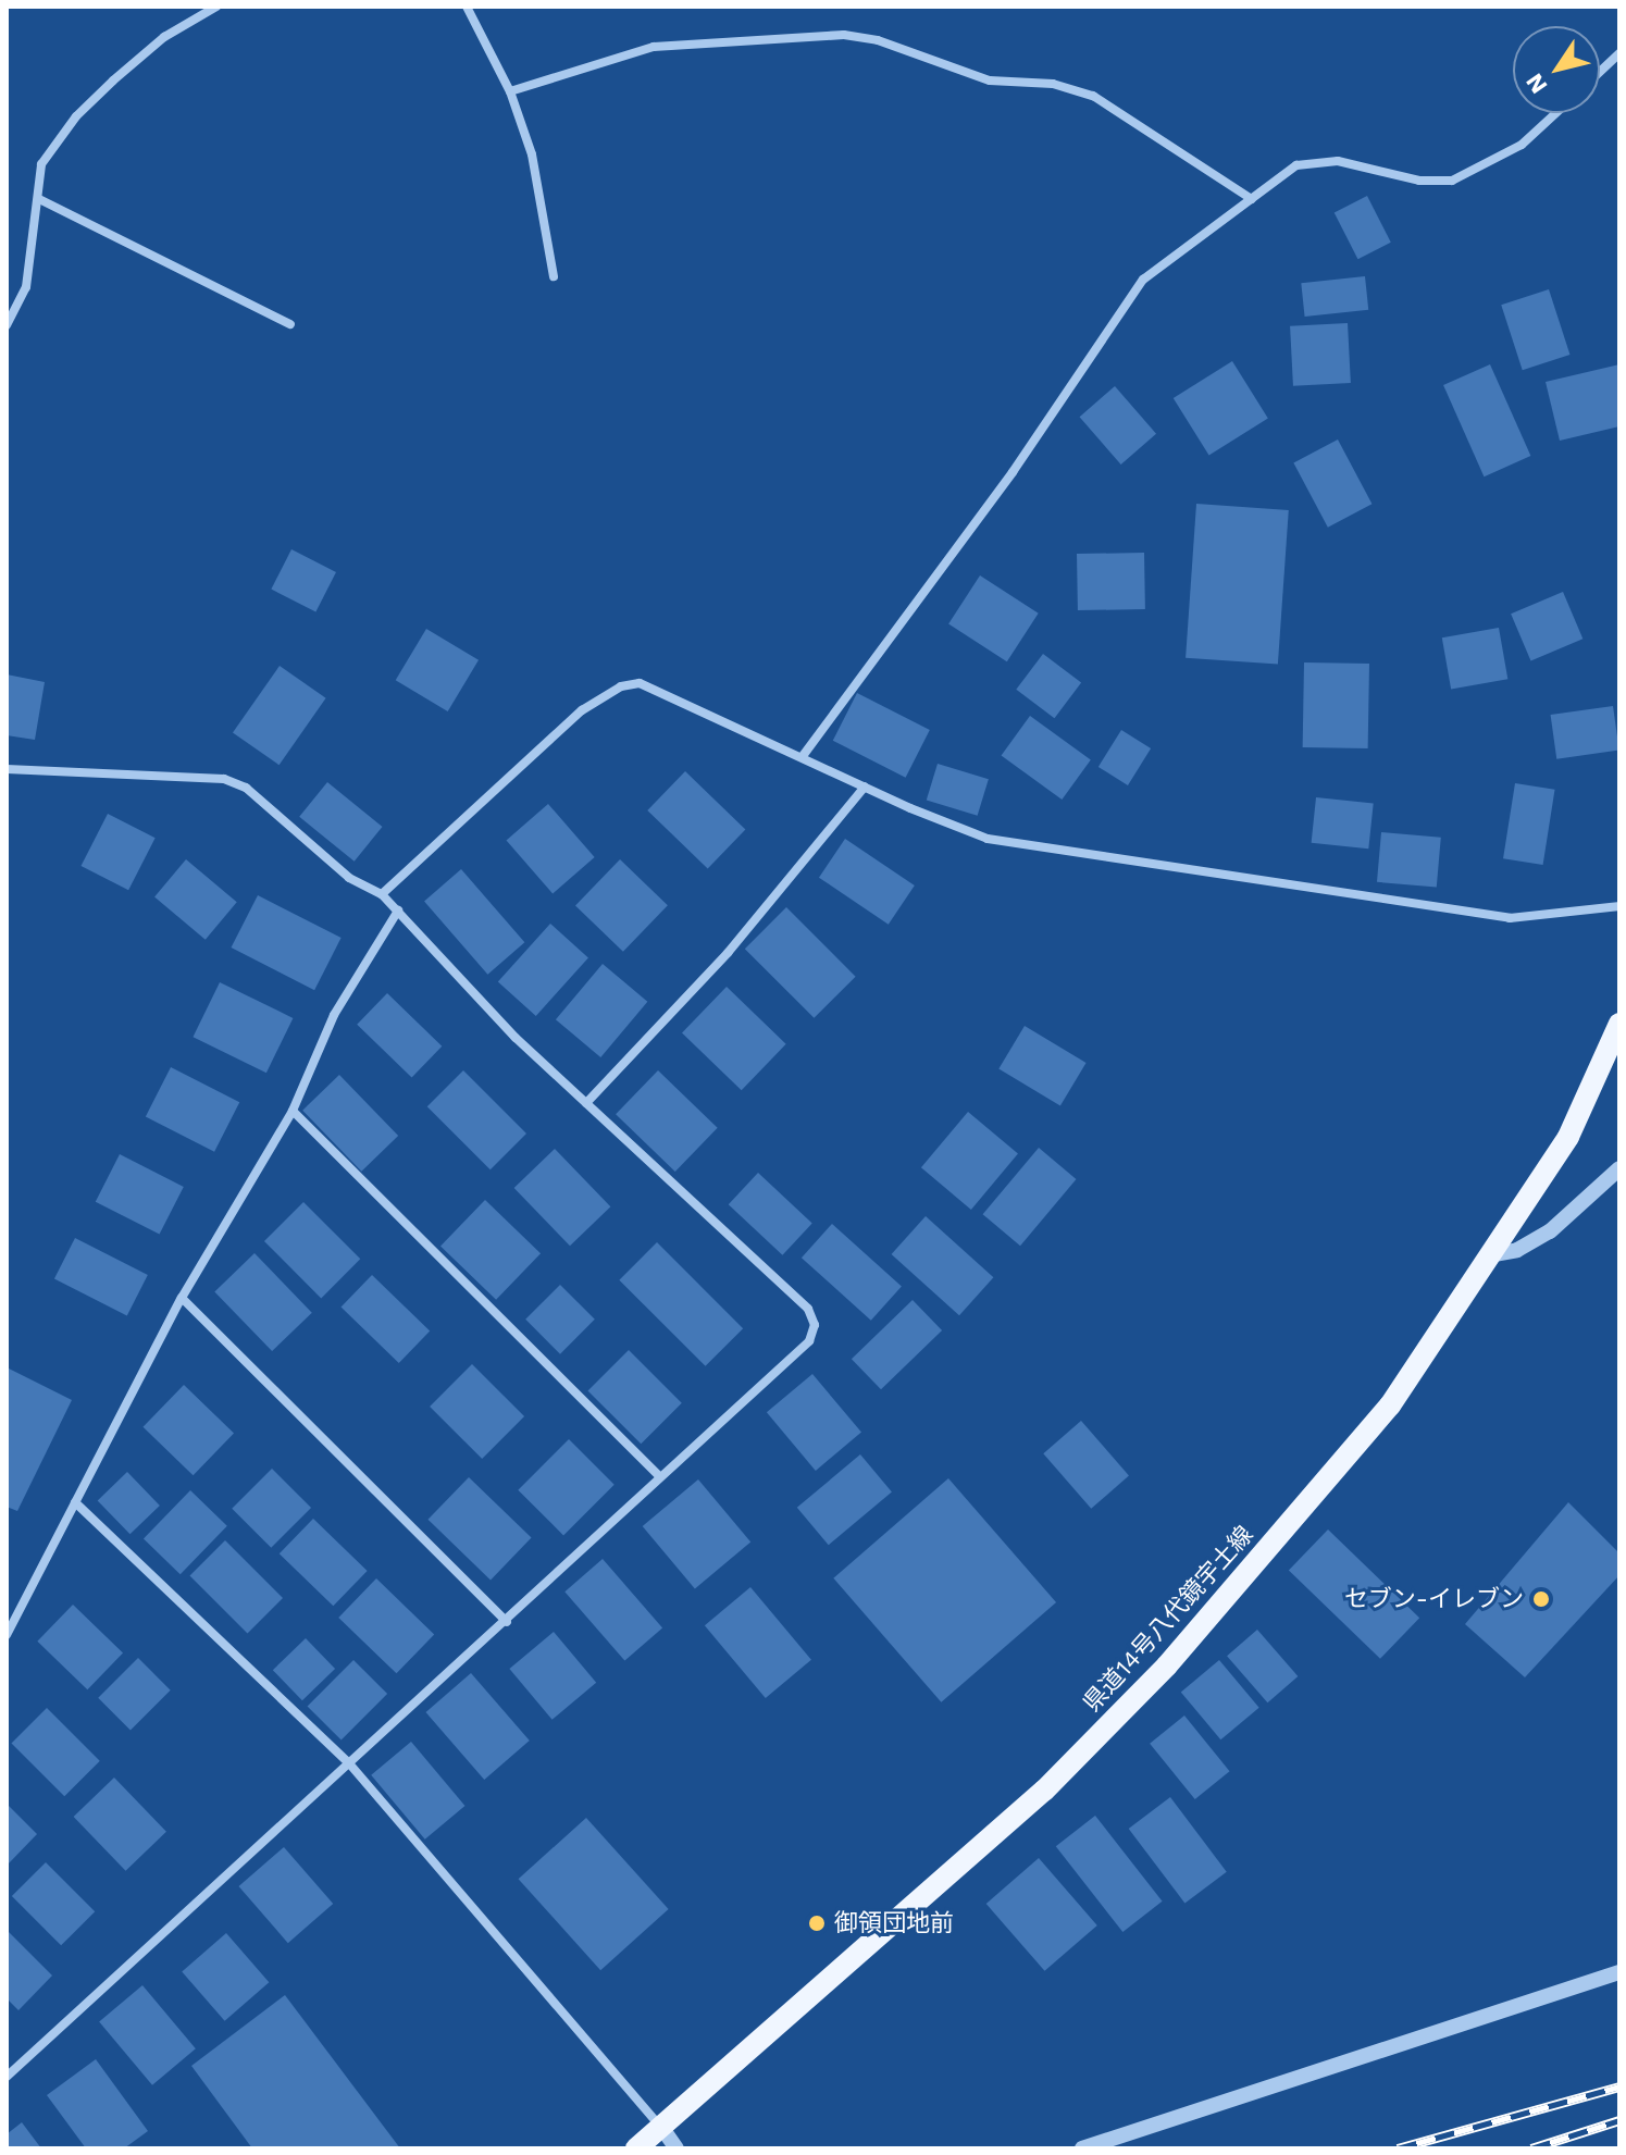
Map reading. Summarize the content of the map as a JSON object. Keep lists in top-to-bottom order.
{
  "streets": {
    "main road": ["県道14号八代鏡宇土線"]
  },
  "places": ["セブン-イレブン", "御領団地前"],
  "north": "bottom left"
}
